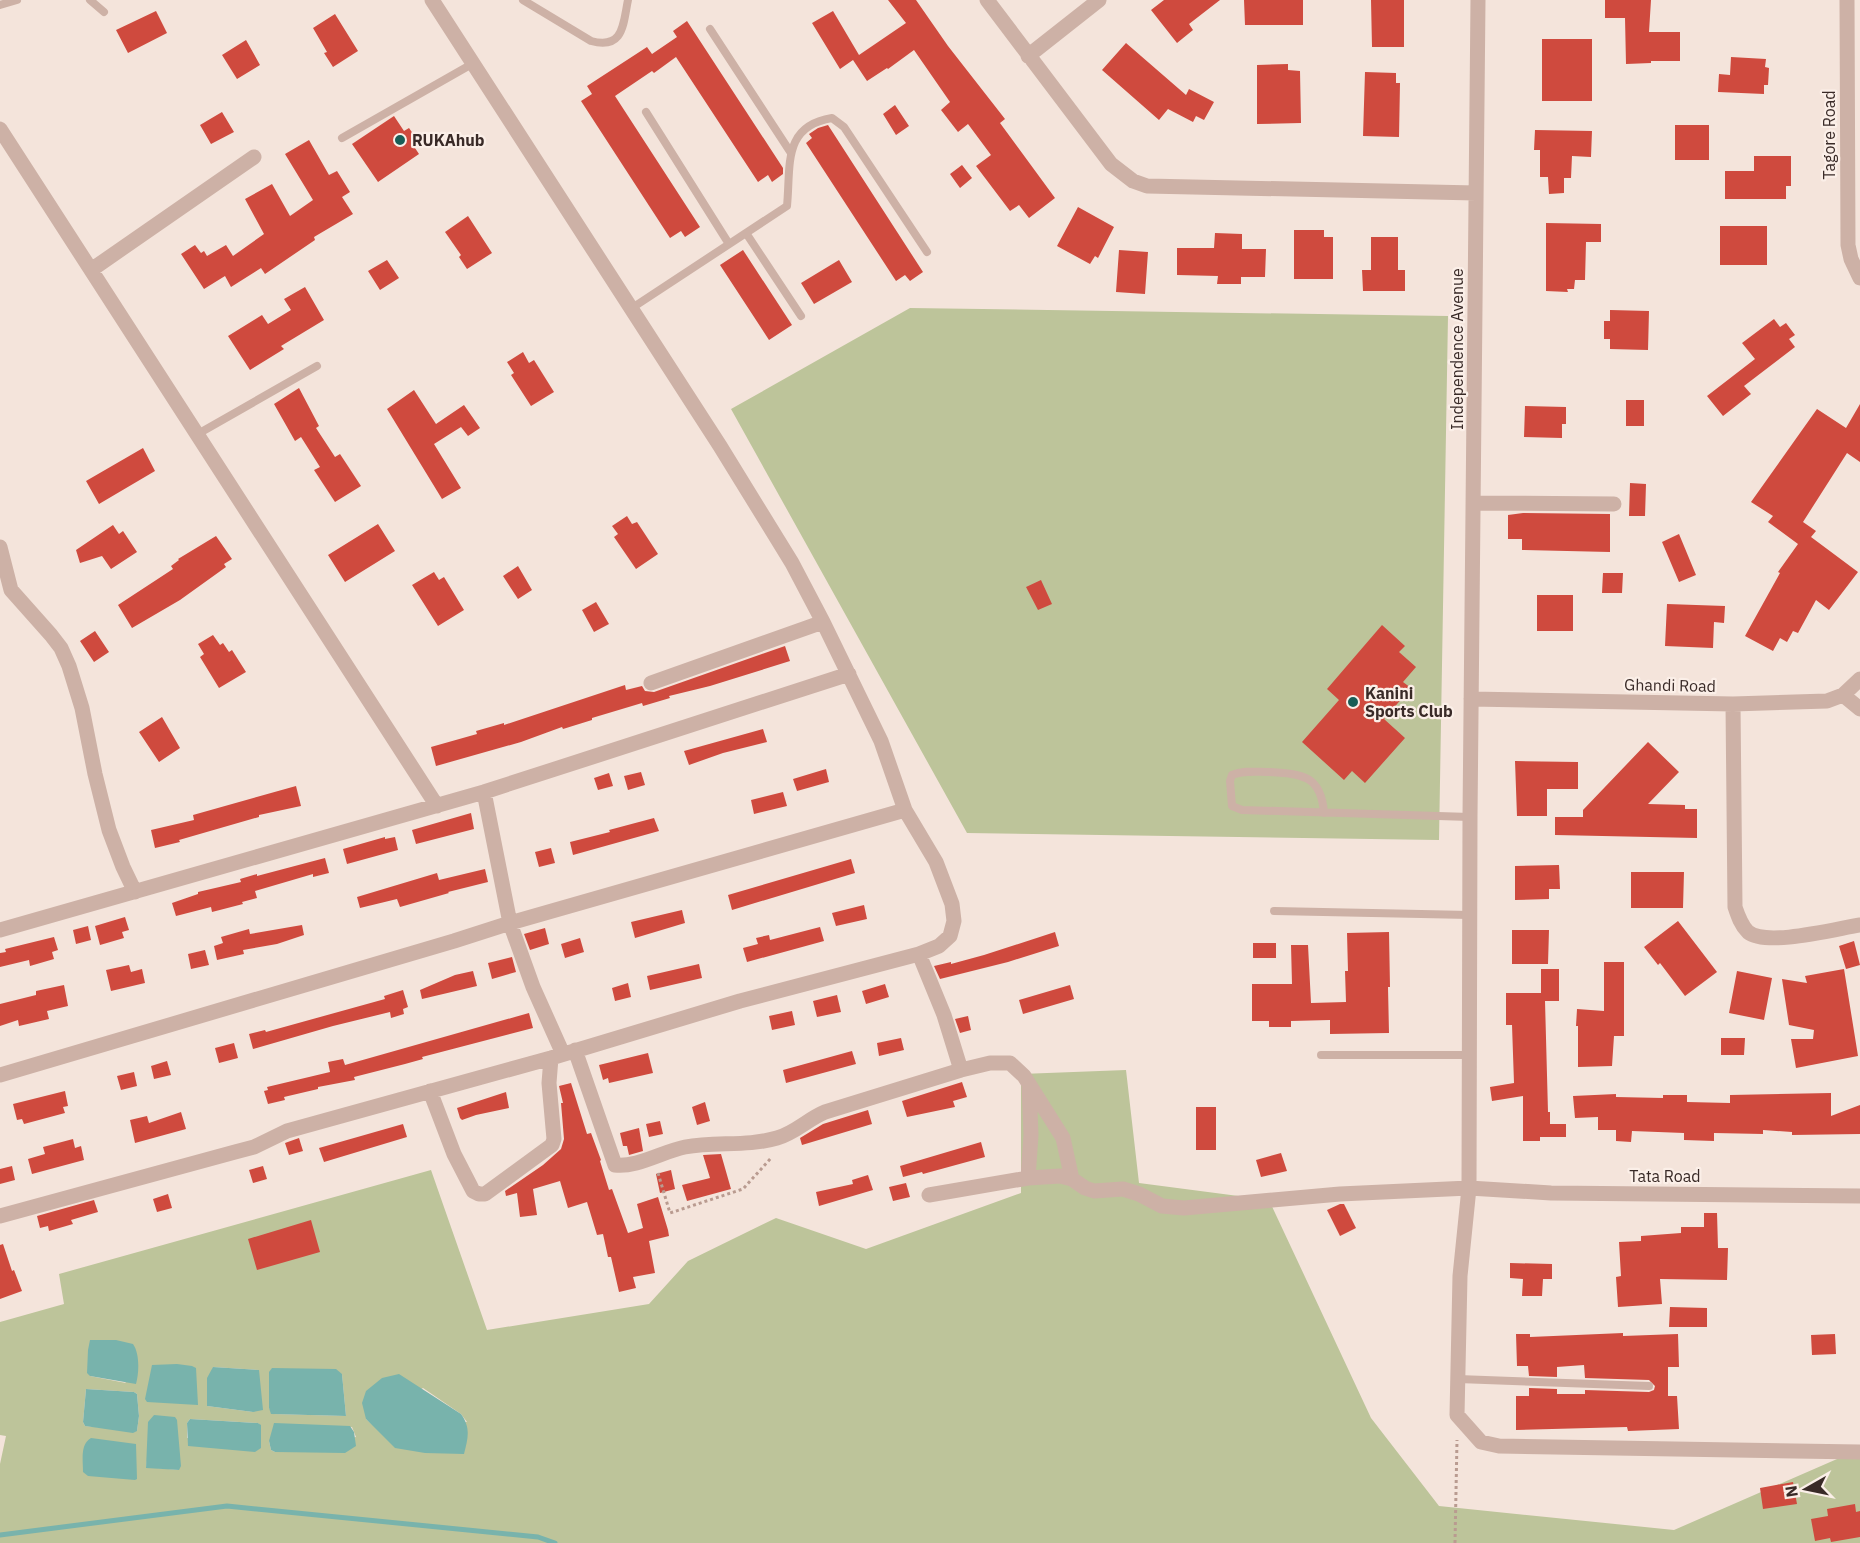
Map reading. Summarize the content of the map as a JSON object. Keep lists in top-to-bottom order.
{
  "streets": {
    "street": [
      "Tagore Road",
      "Independence Avenue",
      "Ghandi Road",
      "Tata Road"
    ]
  },
  "crossings": [
    ["Independence Avenue", "Ghandi Road"],
    ["Independence Avenue", "Tata Road"]
  ],
  "places": ["RUKAhub", "Kanini Sports Club"],
  "north": "left"
}
